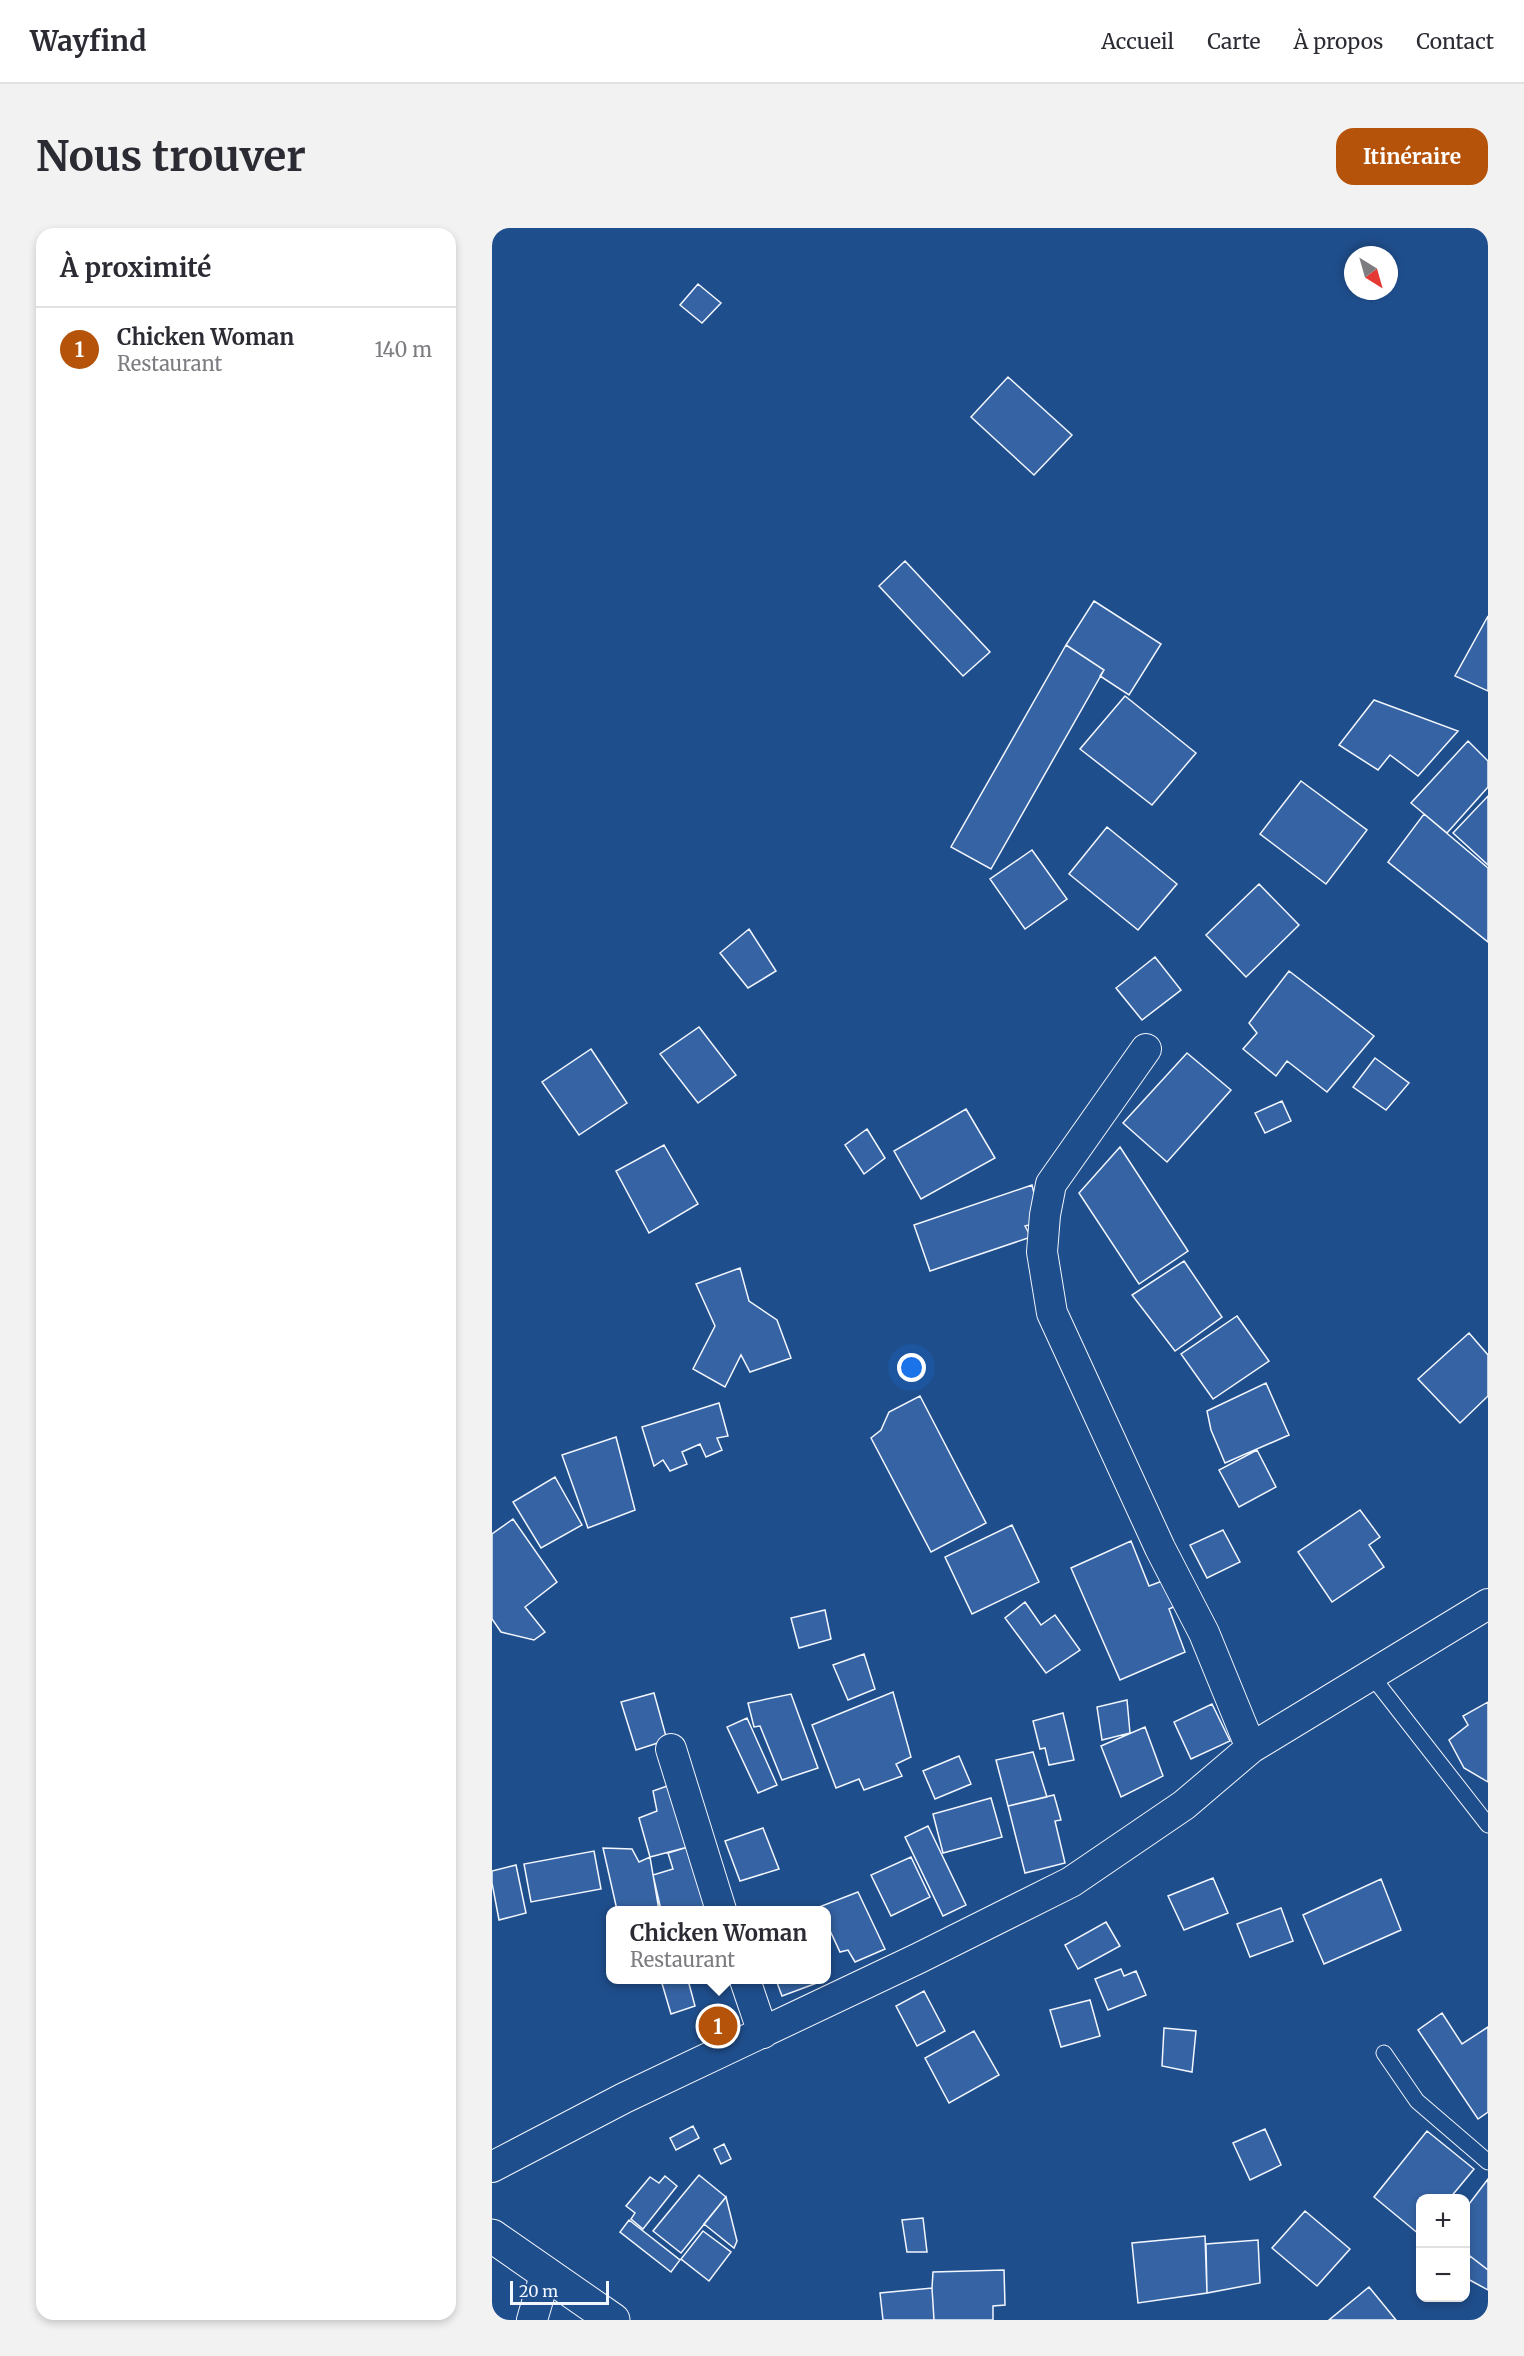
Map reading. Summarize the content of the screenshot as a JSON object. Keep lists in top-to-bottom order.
{
  "scale_bar": "20 m",
  "north": "bottom right",
  "page": {
    "header": "Wayfind",
    "nav": [
      "Accueil",
      "Carte",
      "À propos",
      "Contact"
    ],
    "buttons": "Itinéraire",
    "title": "Nous trouver",
    "heading": "À proximité",
    "list": [
      {
        "mark": "1",
        "name": "Chicken Woman",
        "note": "Restaurant",
        "value": "140 m"
      }
    ],
    "popup": ["Chicken Woman", "Restaurant"],
    "pins": "1",
    "map_buttons": ["+", "−"],
    "scale": "20 m"
  }
}
